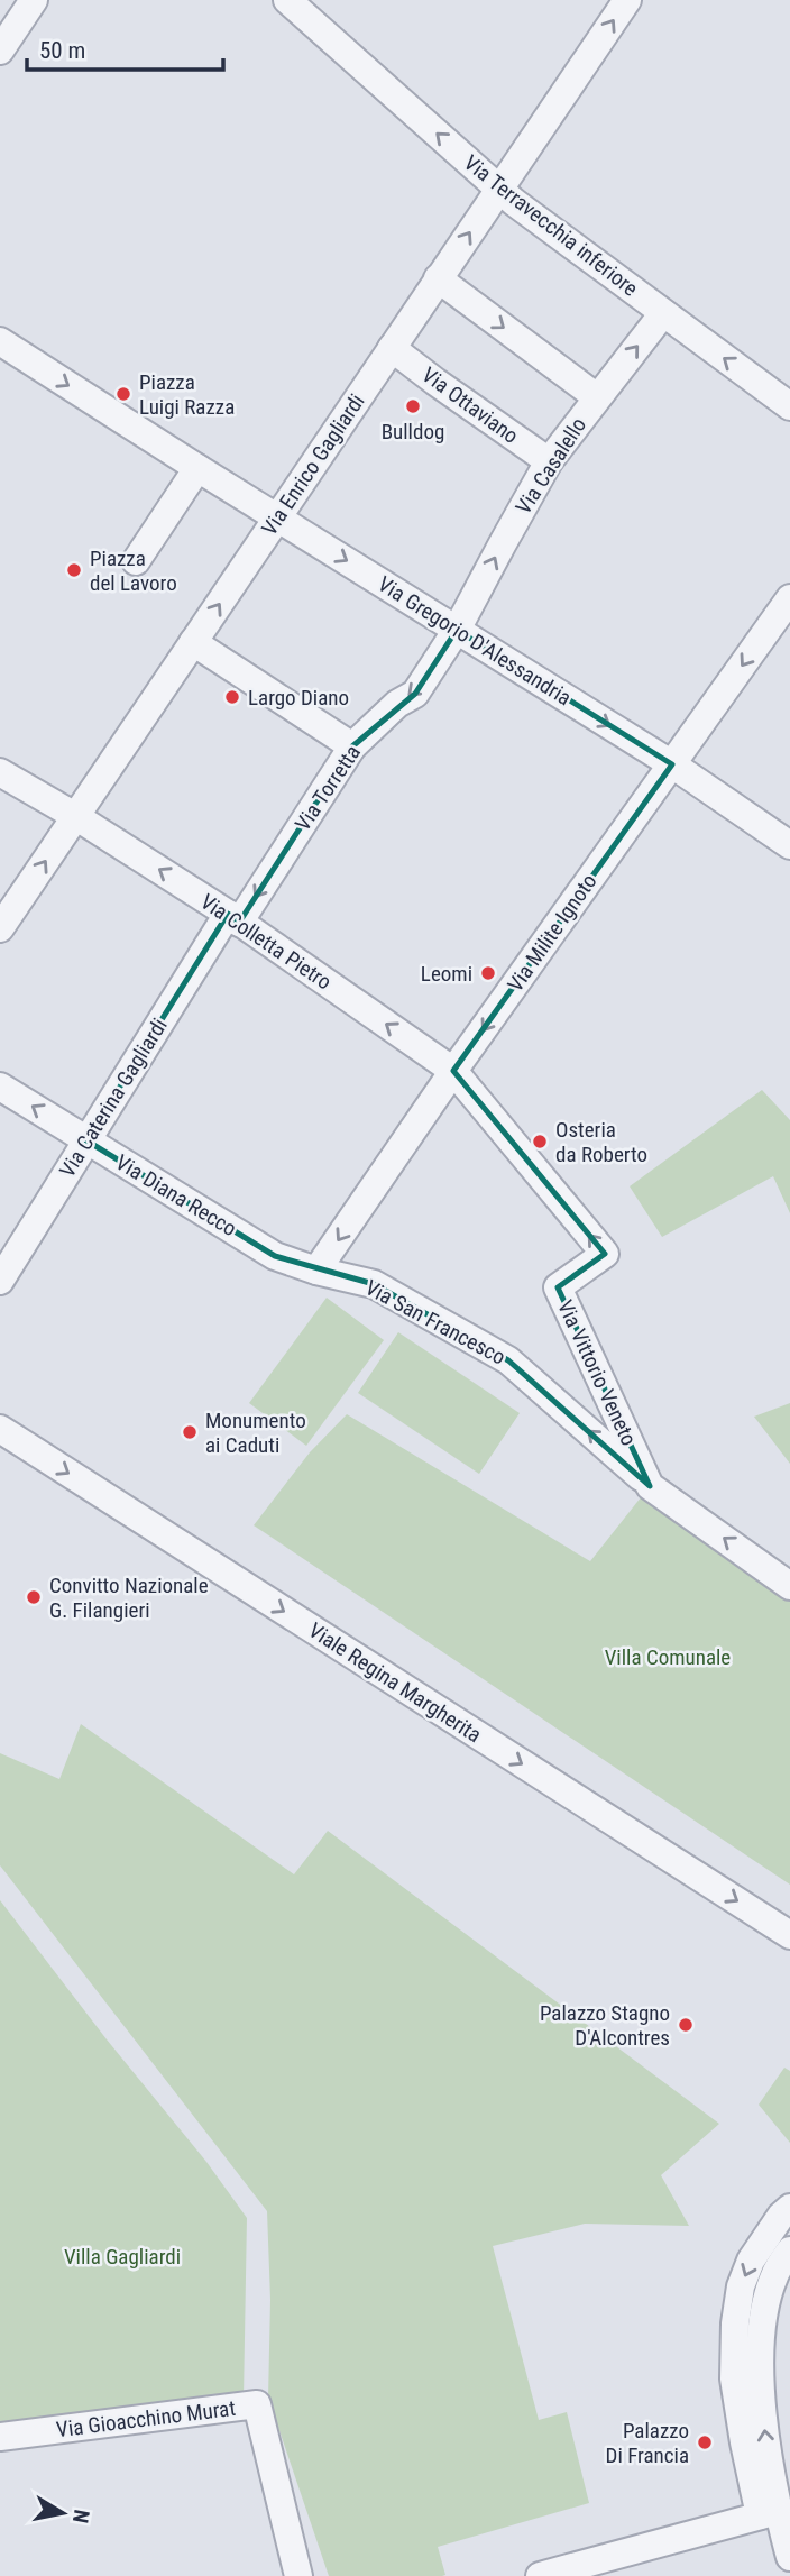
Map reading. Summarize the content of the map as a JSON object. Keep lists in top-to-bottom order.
{
  "streets": {
    "street": [
      "Via Terravecchia inferiore",
      "Via Ottaviano",
      "Via Enrico Gagliardi",
      "Via Casalello",
      "Via Gregorio D'Alessandria",
      "Via Torretta",
      "Via Milite Ignoto",
      "Via Colletta Pietro",
      "Via Caterina Gagliardi",
      "Via Diana Recco",
      "Via San Francesco",
      "Via Vittorio Veneto",
      "Viale Regina Margherita",
      "Via Gioacchino Murat"
    ]
  },
  "crossings": [
    ["Via Terravecchia inferiore", "Via Enrico Gagliardi"],
    ["Via Terravecchia inferiore", "Via Casalello"],
    ["Via Ottaviano", "Via Enrico Gagliardi"],
    ["Via Ottaviano", "Via Casalello"],
    ["Via Enrico Gagliardi", "Via Gregorio D'Alessandria"],
    ["Via Enrico Gagliardi", "Via Colletta Pietro"],
    ["Via Casalello", "Via Gregorio D'Alessandria"],
    ["Via Casalello", "Via Torretta"],
    ["Via Gregorio D'Alessandria", "Via Torretta"],
    ["Via Gregorio D'Alessandria", "Via Milite Ignoto"],
    ["Via Torretta", "Via Colletta Pietro"],
    ["Via Torretta", "Via Caterina Gagliardi"],
    ["Via Milite Ignoto", "Via Colletta Pietro"],
    ["Via Milite Ignoto", "Via Diana Recco"],
    ["Via Milite Ignoto", "Via San Francesco"],
    ["Via Milite Ignoto", "Via Vittorio Veneto"],
    ["Via Colletta Pietro", "Via Caterina Gagliardi"],
    ["Via Colletta Pietro", "Via Vittorio Veneto"],
    ["Via Caterina Gagliardi", "Via Diana Recco"],
    ["Via Diana Recco", "Via San Francesco"],
    ["Via San Francesco", "Via Vittorio Veneto"]
  ],
  "one_way": [
    "Via Terravecchia inferiore",
    "Via Enrico Gagliardi",
    "Via Casalello",
    "Via Gregorio D'Alessandria",
    "Via Torretta",
    "Via Milite Ignoto",
    "Via San Francesco",
    "Via Vittorio Veneto",
    "Viale Regina Margherita"
  ],
  "parks": ["Villa Comunale", "Villa Gagliardi"],
  "places": [
    "Piazza Luigi Razza",
    "Bulldog",
    "Piazza del Lavoro",
    "Largo Diano",
    "Leomi",
    "Osteria da Roberto",
    "Monumento ai Caduti",
    "Convitto Nazionale G. Filangieri",
    "Palazzo Stagno D'Alcontres",
    "Palazzo Di Francia"
  ],
  "scale_bar": "50 m",
  "north": "right"
}
